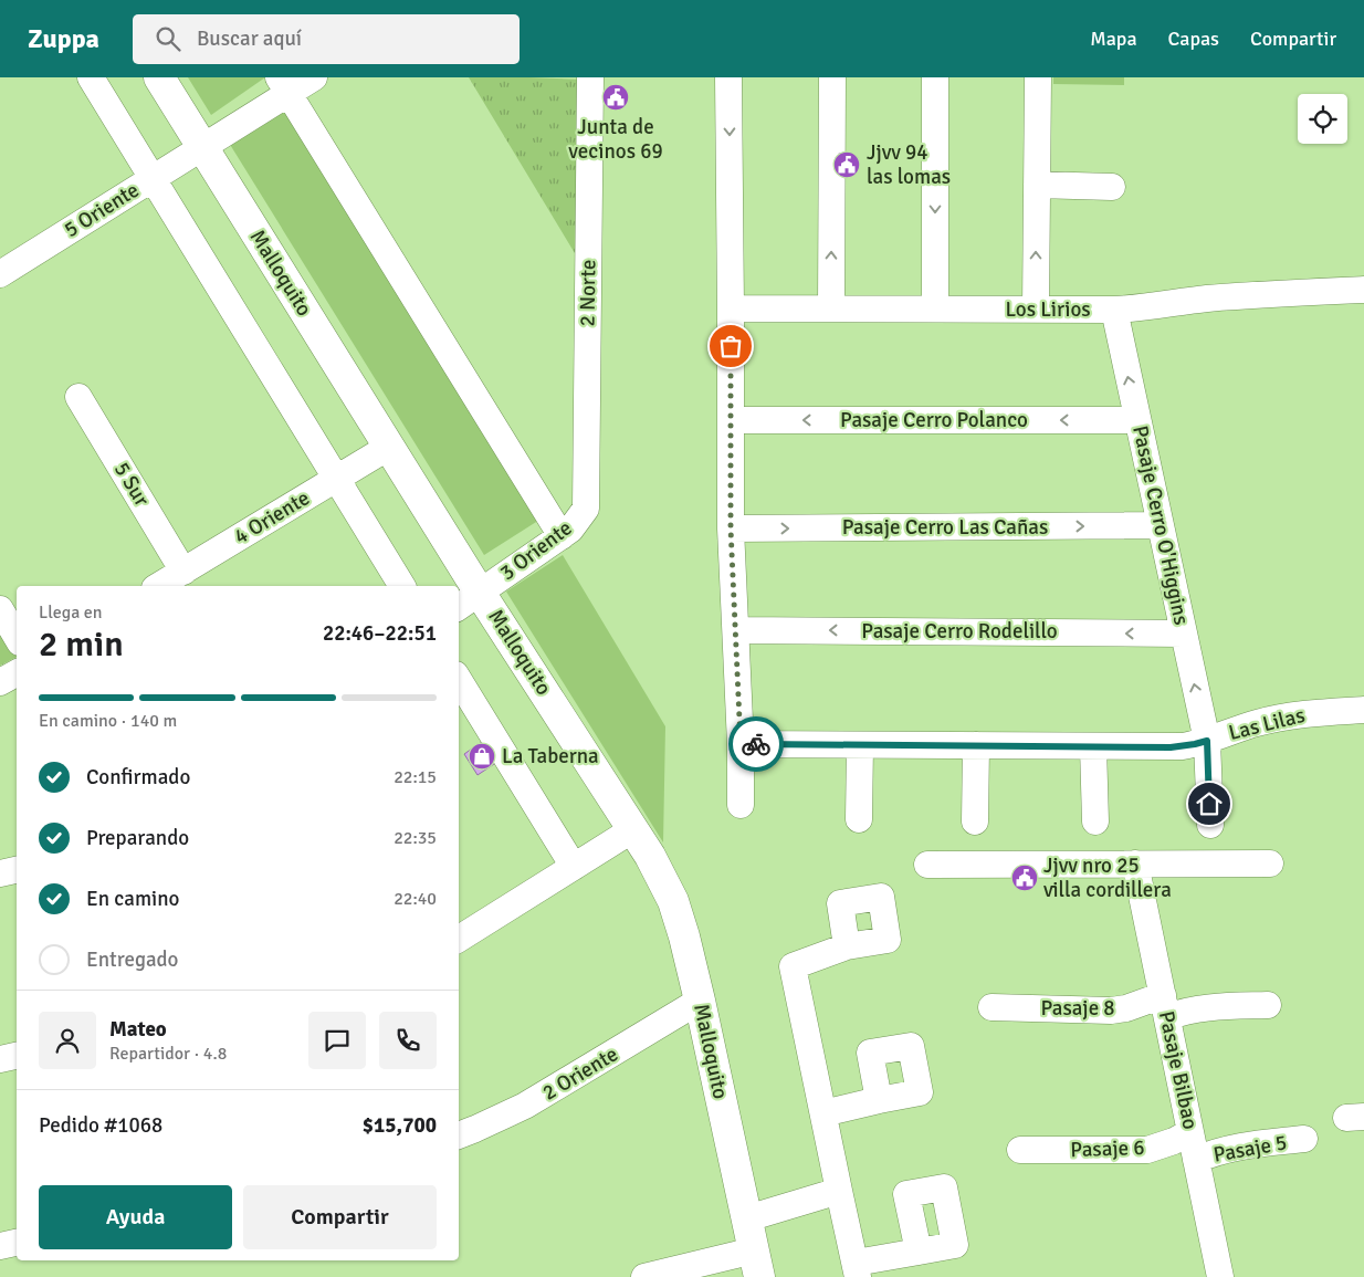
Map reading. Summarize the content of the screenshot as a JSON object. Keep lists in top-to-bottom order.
{
  "streets": {
    "street": [
      "5 Oriente",
      "Malloquito",
      "2 Norte",
      "Los Lirios",
      "Pasaje Cerro Polanco",
      "5 Sur",
      "4 Oriente",
      "Pasaje Cerro O'Higgins",
      "Pasaje Cerro Las Cañas",
      "3 Oriente",
      "Pasaje Cerro Rodelillo",
      "Las Lilas",
      "Pasaje 8",
      "Pasaje Bilbao",
      "2 Oriente",
      "Pasaje 6",
      "Pasaje 5"
    ]
  },
  "crossings": [
    ["5 Oriente", "Malloquito"],
    ["Malloquito", "4 Oriente"],
    ["Malloquito", "3 Oriente"],
    ["Malloquito", "2 Oriente"],
    ["2 Norte", "3 Oriente"],
    ["Los Lirios", "Pasaje Cerro O'Higgins"],
    ["Pasaje Cerro Polanco", "Pasaje Cerro O'Higgins"],
    ["5 Sur", "4 Oriente"],
    ["Pasaje Cerro O'Higgins", "Pasaje Cerro Las Cañas"],
    ["Pasaje Cerro O'Higgins", "Pasaje Cerro Rodelillo"],
    ["Pasaje Cerro O'Higgins", "Las Lilas"],
    ["Pasaje 8", "Pasaje Bilbao"],
    ["Pasaje Bilbao", "Pasaje 6"],
    ["Pasaje Bilbao", "Pasaje 5"]
  ],
  "one_way": ["Pasaje Cerro Polanco", "Pasaje Cerro O'Higgins", "Pasaje Cerro Las Cañas"],
  "places": {
    "public building": ["Junta de vecinos 69", "Jjvv 94 las lomas", "Jjvv nro 25 villa cordillera"],
    "shop": ["La Taberna"]
  },
  "page": {
    "header": "Zuppa",
    "search": "Buscar aquí",
    "nav": ["Mapa", "Capas", "Compartir"],
    "heading": ["2 min", "Llega en", "22:46–22:51"],
    "panel": [
      "Mateo",
      "Repartidor · 4.8",
      "Pedido #1068",
      "$15,700"
    ],
    "bar": "En camino · 140 m",
    "list": [
      ["Confirmado", "22:15"],
      ["Preparando", "22:35"],
      ["En camino", "22:40"],
      "Entregado"
    ],
    "buttons": ["Ayuda", "Compartir"]
  }
}
